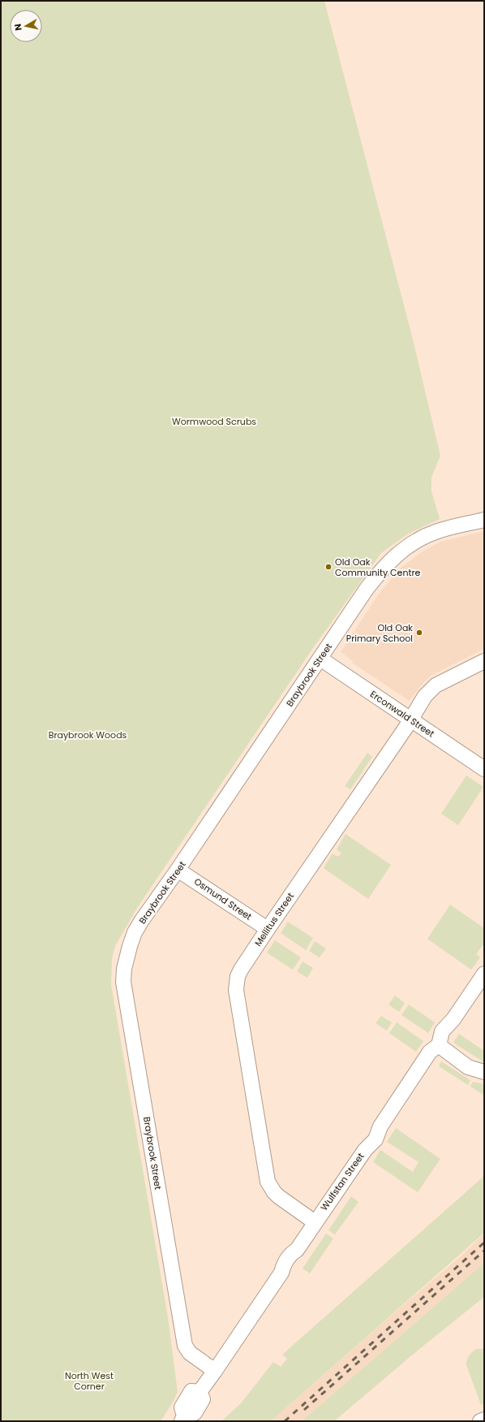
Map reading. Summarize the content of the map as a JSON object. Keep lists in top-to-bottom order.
{
  "streets": {
    "street": [
      "Braybrook Street",
      "Erconwald Street",
      "Osmund Street",
      "Mellitus Street",
      "Wulfstan Street"
    ]
  },
  "crossings": [
    ["Braybrook Street", "Erconwald Street"],
    ["Braybrook Street", "Osmund Street"],
    ["Braybrook Street", "Wulfstan Street"],
    ["Erconwald Street", "Mellitus Street"],
    ["Osmund Street", "Mellitus Street"],
    ["Mellitus Street", "Wulfstan Street"]
  ],
  "parks": ["Wormwood Scrubs", "Braybrook Woods", "North West Corner"],
  "places": ["Old Oak Community Centre", "Old Oak Primary School"],
  "north": "left"
}
